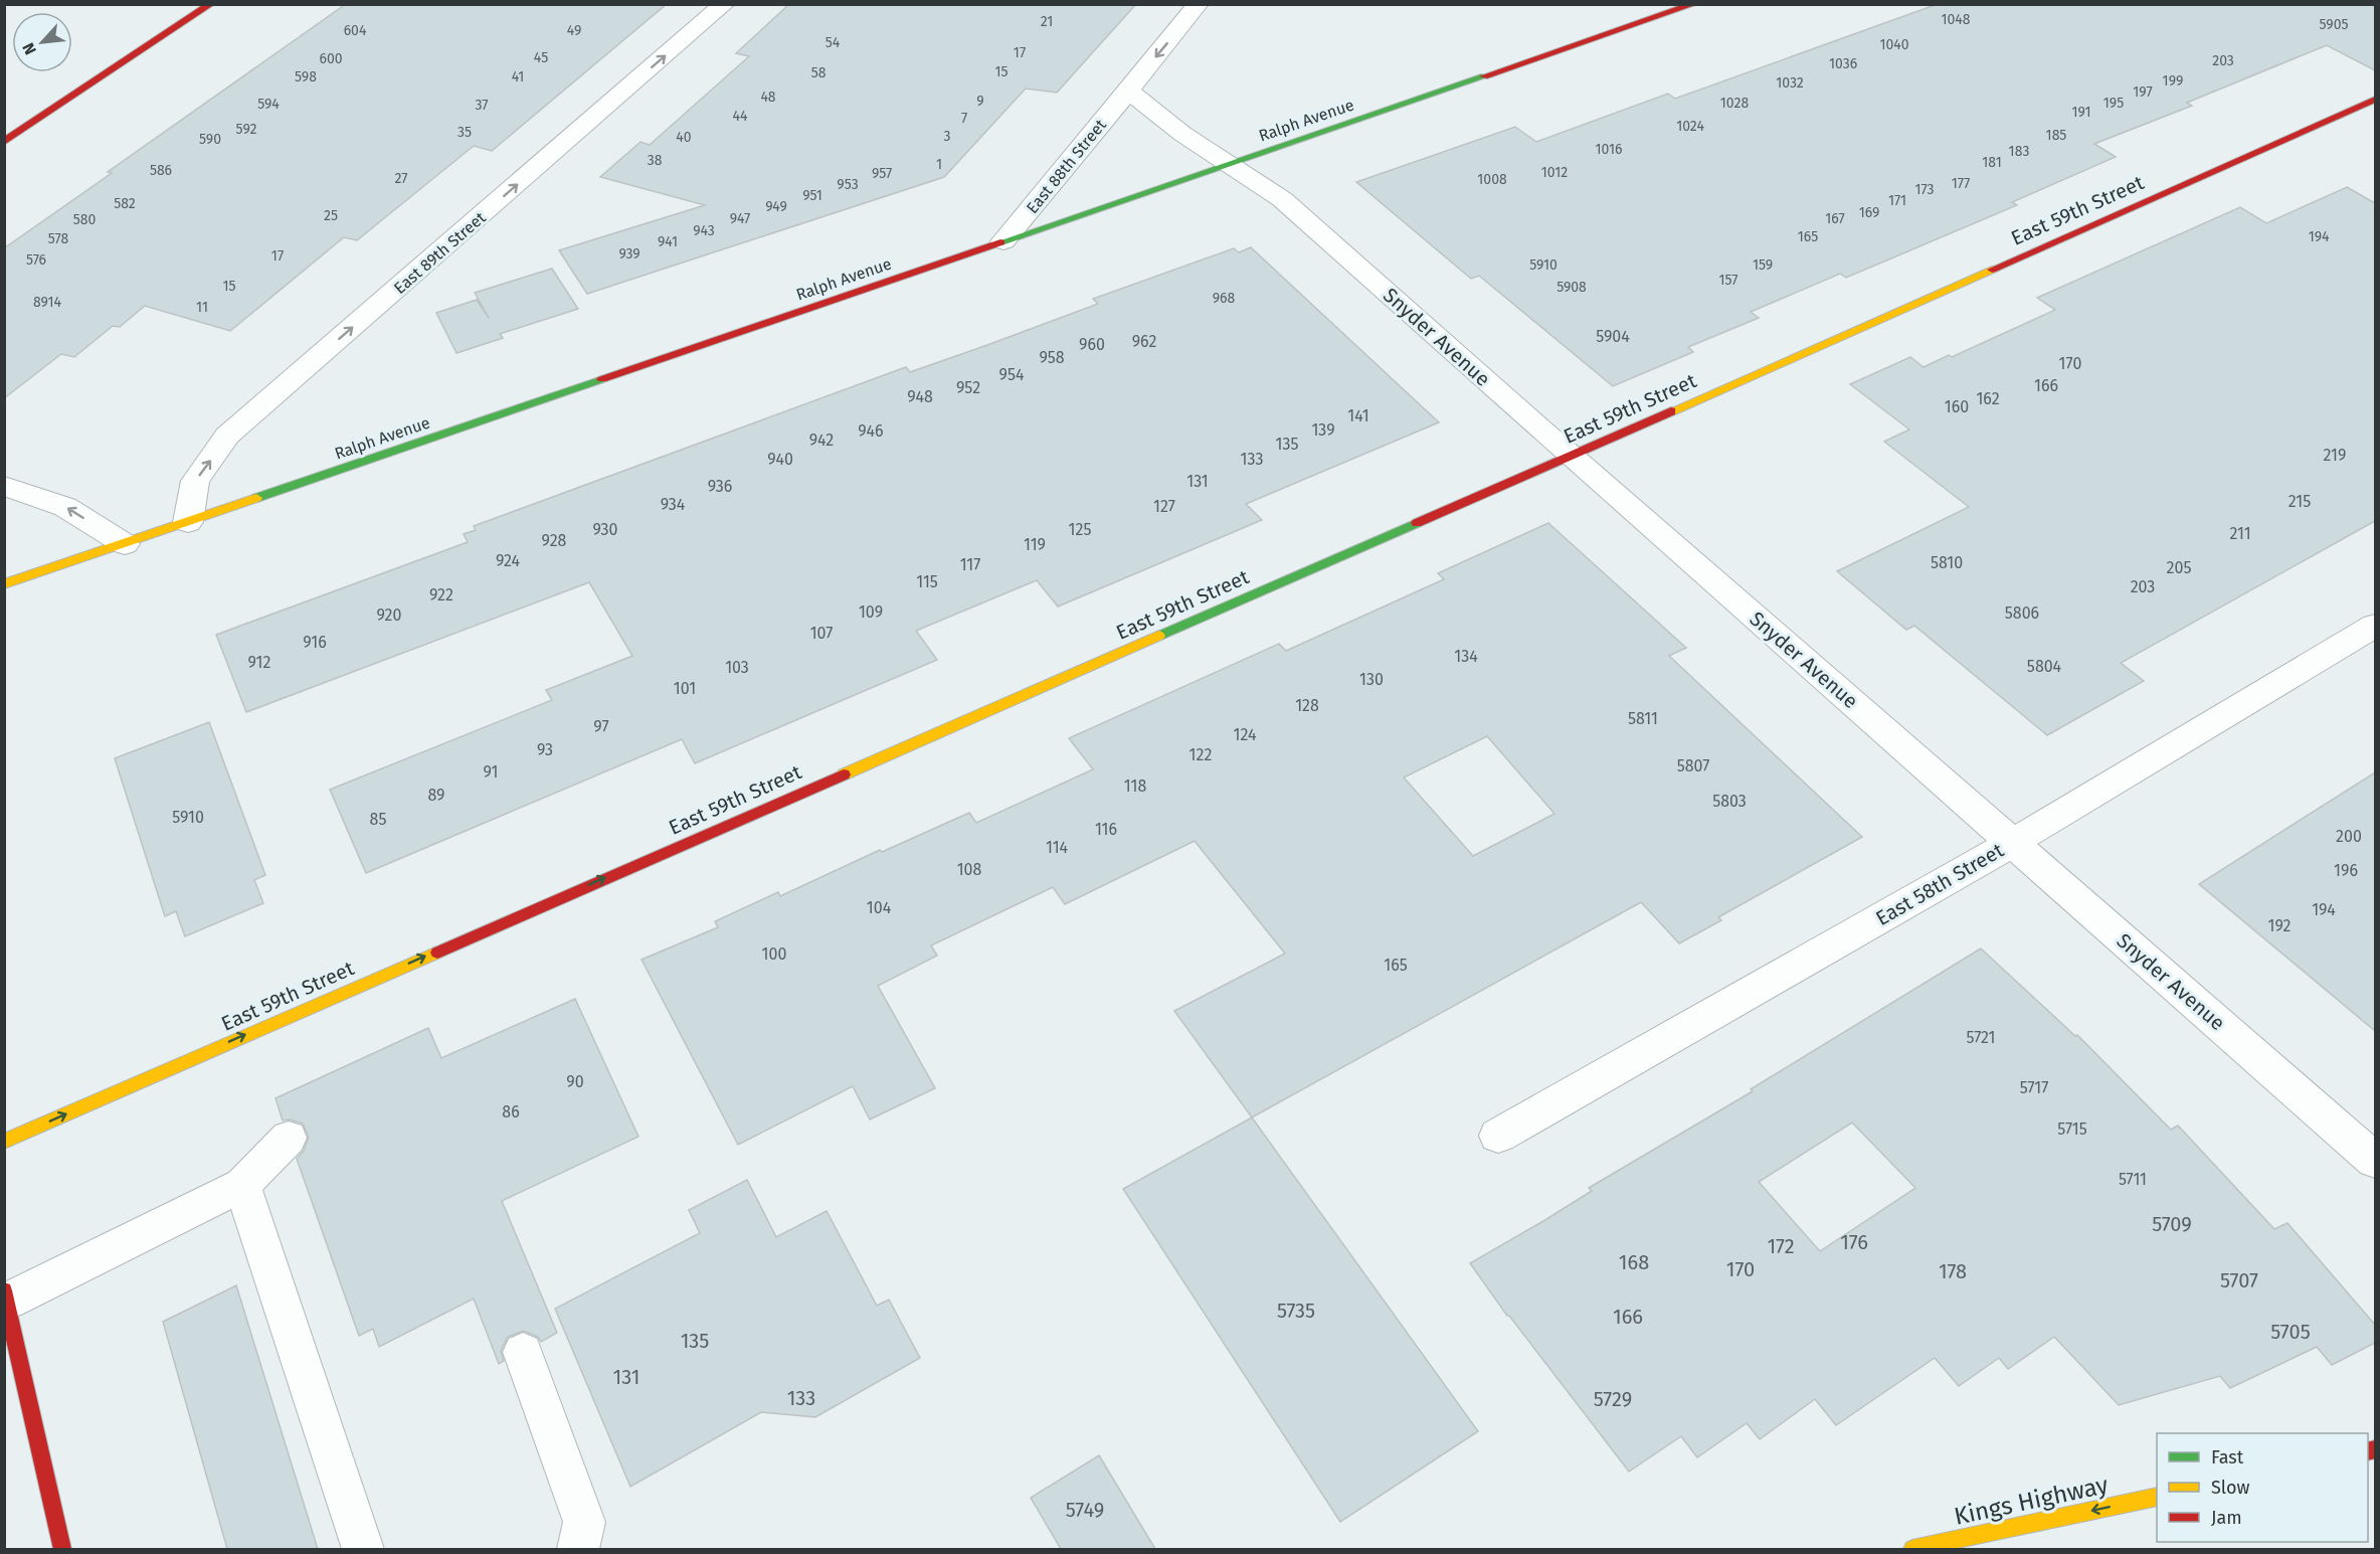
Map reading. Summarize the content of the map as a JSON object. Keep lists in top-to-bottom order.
{
  "streets": {
    "street": [
      "Ralph Avenue",
      "East 88th Street",
      "East 59th Street",
      "East 89th Street",
      "Snyder Avenue",
      "East 58th Street",
      "Kings Highway"
    ]
  },
  "crossings": [
    ["Ralph Avenue", "East 88th Street"],
    ["Ralph Avenue", "East 89th Street"],
    ["Ralph Avenue", "Snyder Avenue"],
    ["East 59th Street", "Snyder Avenue"],
    ["Snyder Avenue", "East 58th Street"]
  ],
  "one_way": [
    "East 88th Street",
    "East 59th Street",
    "East 89th Street",
    "Kings Highway"
  ],
  "house_numbers": [
    "1048",
    "21",
    "5905",
    "604",
    "49",
    "54",
    "1040",
    "17",
    "45",
    "600",
    "203",
    "1036",
    "15",
    "58",
    "598",
    "41",
    "199",
    "1032",
    "197",
    "48",
    "9",
    "1028",
    "195",
    "594",
    "37",
    "191",
    "44",
    "7",
    "1024",
    "592",
    "35",
    "185",
    "3",
    "40",
    "590",
    "1016",
    "183",
    "38",
    "181",
    "1",
    "586",
    "1012",
    "957",
    "27",
    "1008",
    "177",
    "953",
    "173",
    "951",
    "171",
    "582",
    "949",
    "169",
    "25",
    "947",
    "167",
    "580",
    "943",
    "165",
    "194",
    "578",
    "941",
    "939",
    "17",
    "576",
    "5910",
    "159",
    "157",
    "15",
    "5908",
    "968",
    "8914",
    "11",
    "5904",
    "962",
    "960",
    "958",
    "170",
    "954",
    "166",
    "952",
    "948",
    "162",
    "160",
    "141",
    "139",
    "946",
    "942",
    "135",
    "219",
    "940",
    "133",
    "131",
    "936",
    "215",
    "934",
    "127",
    "930",
    "125",
    "211",
    "928",
    "119",
    "924",
    "5810",
    "117",
    "205",
    "115",
    "203",
    "922",
    "109",
    "5806",
    "920",
    "107",
    "916",
    "134",
    "912",
    "5804",
    "103",
    "130",
    "101",
    "128",
    "5811",
    "97",
    "124",
    "93",
    "122",
    "5807",
    "91",
    "118",
    "89",
    "5803",
    "5910",
    "85",
    "116",
    "200",
    "114",
    "108",
    "196",
    "104",
    "194",
    "192",
    "100",
    "165",
    "5721",
    "90",
    "5717",
    "86",
    "5715",
    "5711",
    "5709",
    "176",
    "172",
    "168",
    "170",
    "178",
    "5707",
    "5735",
    "166",
    "5705",
    "135",
    "131",
    "133",
    "5729",
    "5749"
  ],
  "legend": ["Fast", "Slow", "Jam"],
  "north": "bottom left"
}
